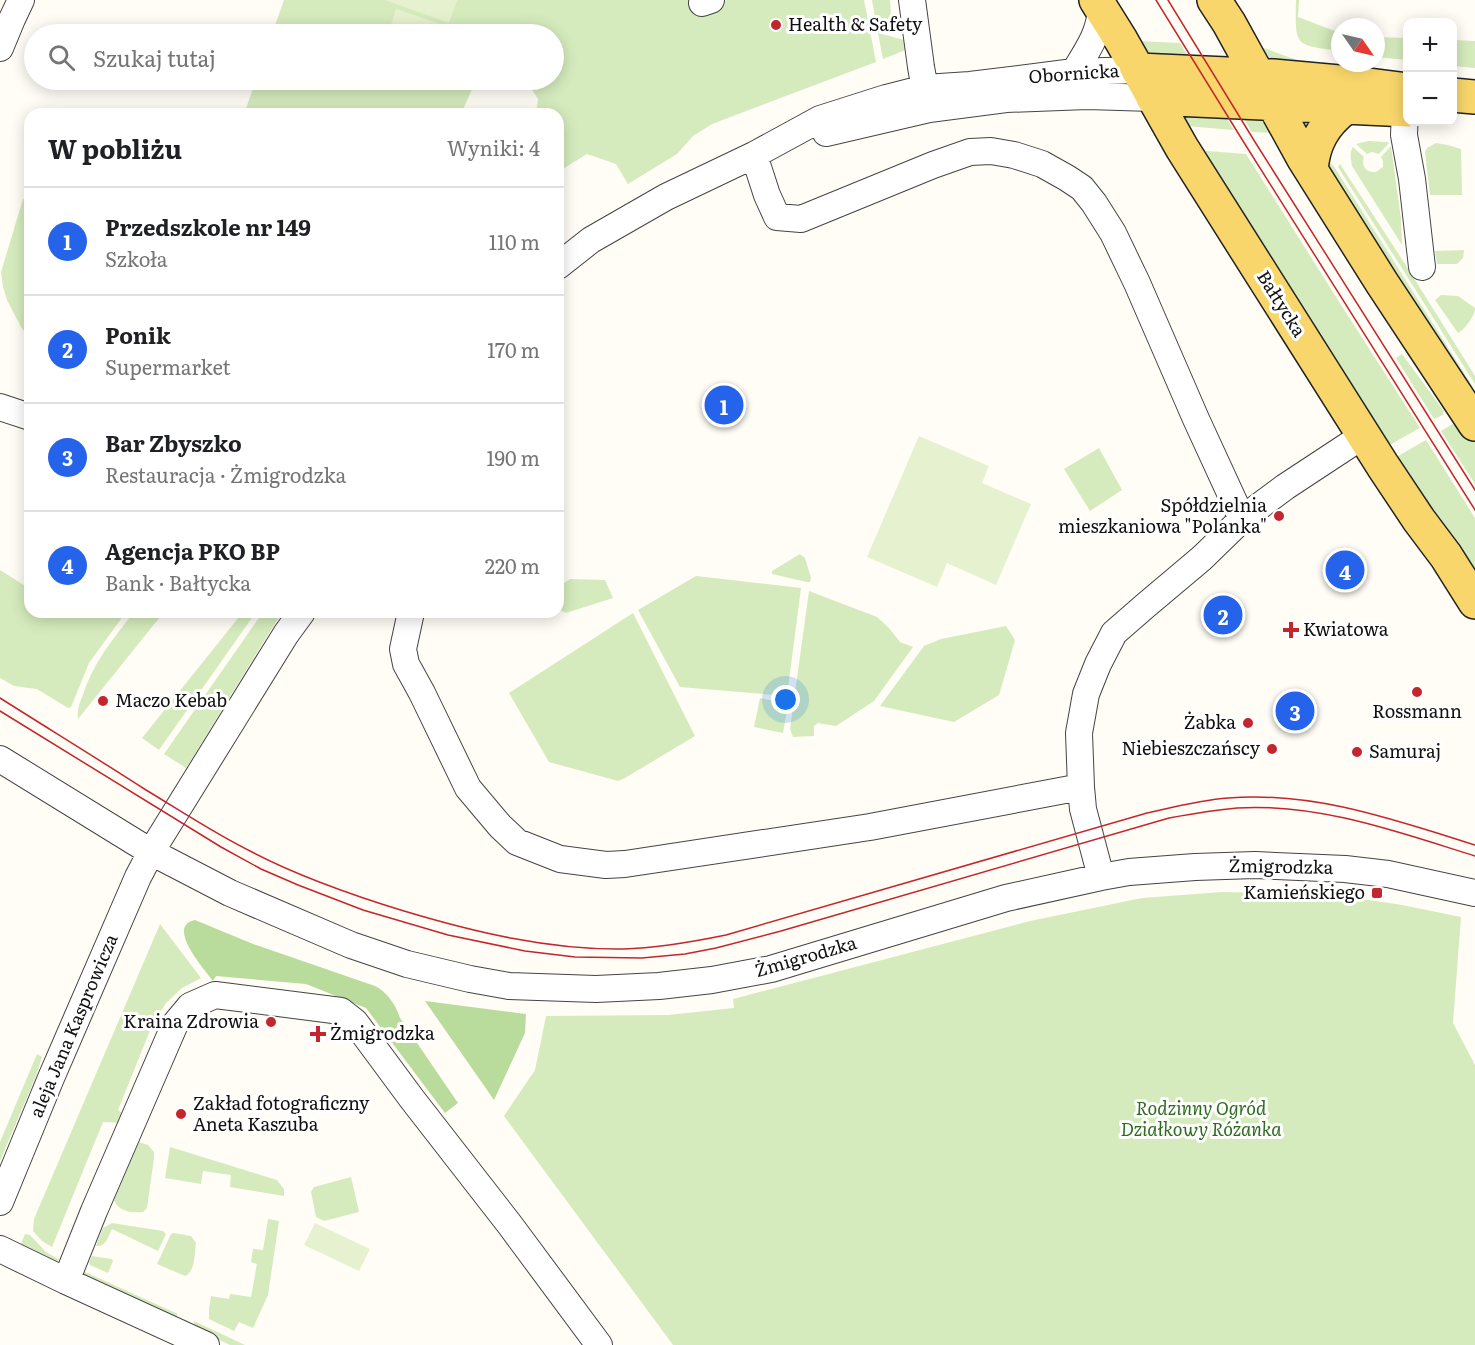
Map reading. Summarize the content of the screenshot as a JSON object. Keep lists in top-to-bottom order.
{
  "streets": {
    "main road": ["Obornicka", "Bałtycka"],
    "street": ["Żmigrodzka", "aleja Jana Kasprowicza"]
  },
  "crossings": [
    ["Obornicka", "Bałtycka"],
    ["Żmigrodzka", "aleja Jana Kasprowicza"]
  ],
  "parks": ["Rodzinny Ogród Działkowy Różanka"],
  "places": {
    "other": [
      "Health & Safety",
      "Spółdzielnia mieszkaniowa \"Polanka\"",
      "Rossmann",
      "Maczo Kebab",
      "Żabka",
      "Niebieszczańscy",
      "Samuraj",
      "Kraina Zdrowia",
      "Zakład fotograficzny Aneta Kaszuba"
    ],
    "health": ["Kwiatowa", "Żmigrodzka"],
    "transit": ["Kamieńskiego"]
  },
  "north": "bottom right",
  "page": {
    "map_buttons": ["+", "−"],
    "search": "Szukaj tutaj",
    "heading": ["W pobliżu", "Wyniki: 4"],
    "list": [
      {
        "mark": "1",
        "name": "Przedszkole nr 149",
        "note": "Szkoła",
        "value": "110 m"
      },
      {
        "mark": "2",
        "name": "Ponik",
        "note": "Supermarket",
        "value": "170 m"
      },
      {
        "mark": "3",
        "name": "Bar Zbyszko",
        "note": "Restauracja · Żmigrodzka",
        "value": "190 m"
      },
      {
        "mark": "4",
        "name": "Agencja PKO BP",
        "note": "Bank · Bałtycka",
        "value": "220 m"
      }
    ],
    "pins": [
      "1",
      "4",
      "2",
      "3"
    ]
  }
}
